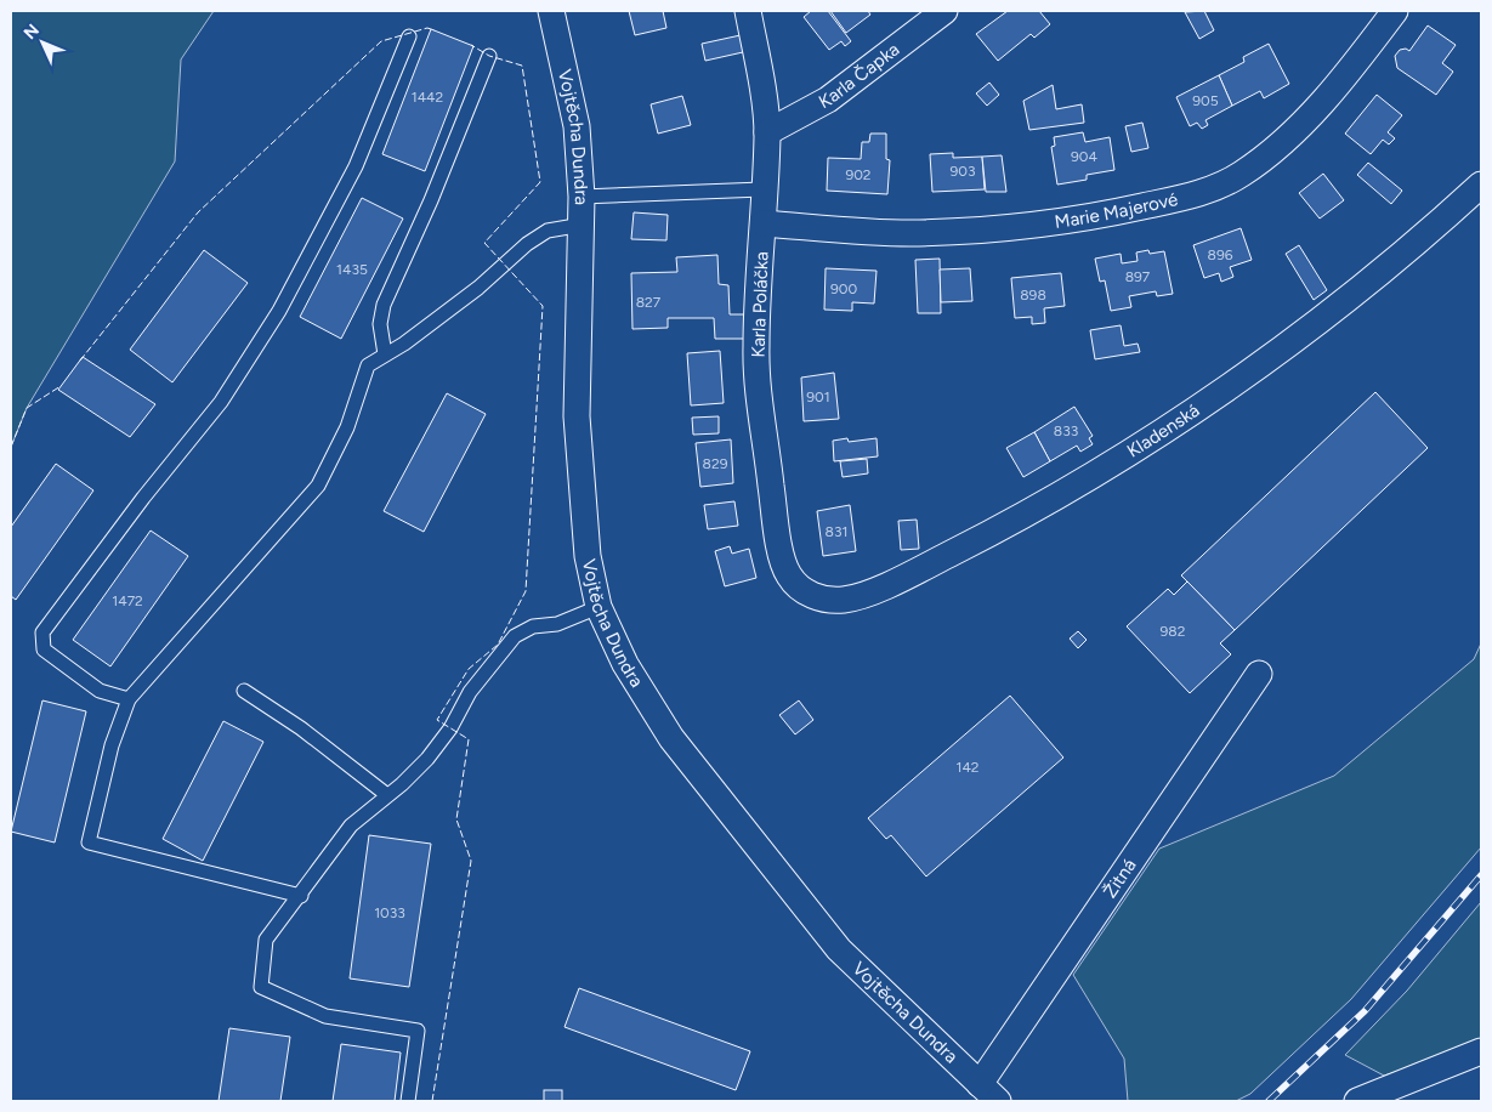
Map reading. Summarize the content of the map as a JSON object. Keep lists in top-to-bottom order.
{
  "streets": {
    "street": [
      "Karla Čapka",
      "Vojtěcha Dundra",
      "Marie Majerové",
      "Karla Poláčka",
      "Kladenská",
      "Žitná"
    ]
  },
  "crossings": [
    ["Karla Čapka", "Karla Poláčka"],
    ["Vojtěcha Dundra", "Žitná"],
    ["Marie Majerové", "Karla Poláčka"],
    ["Karla Poláčka", "Kladenská"]
  ],
  "house_numbers": [
    "1442",
    "905",
    "904",
    "903",
    "902",
    "896",
    "1435",
    "897",
    "900",
    "898",
    "827",
    "901",
    "833",
    "829",
    "831",
    "1472",
    "982",
    "142",
    "1033"
  ],
  "north": "top left"
}
